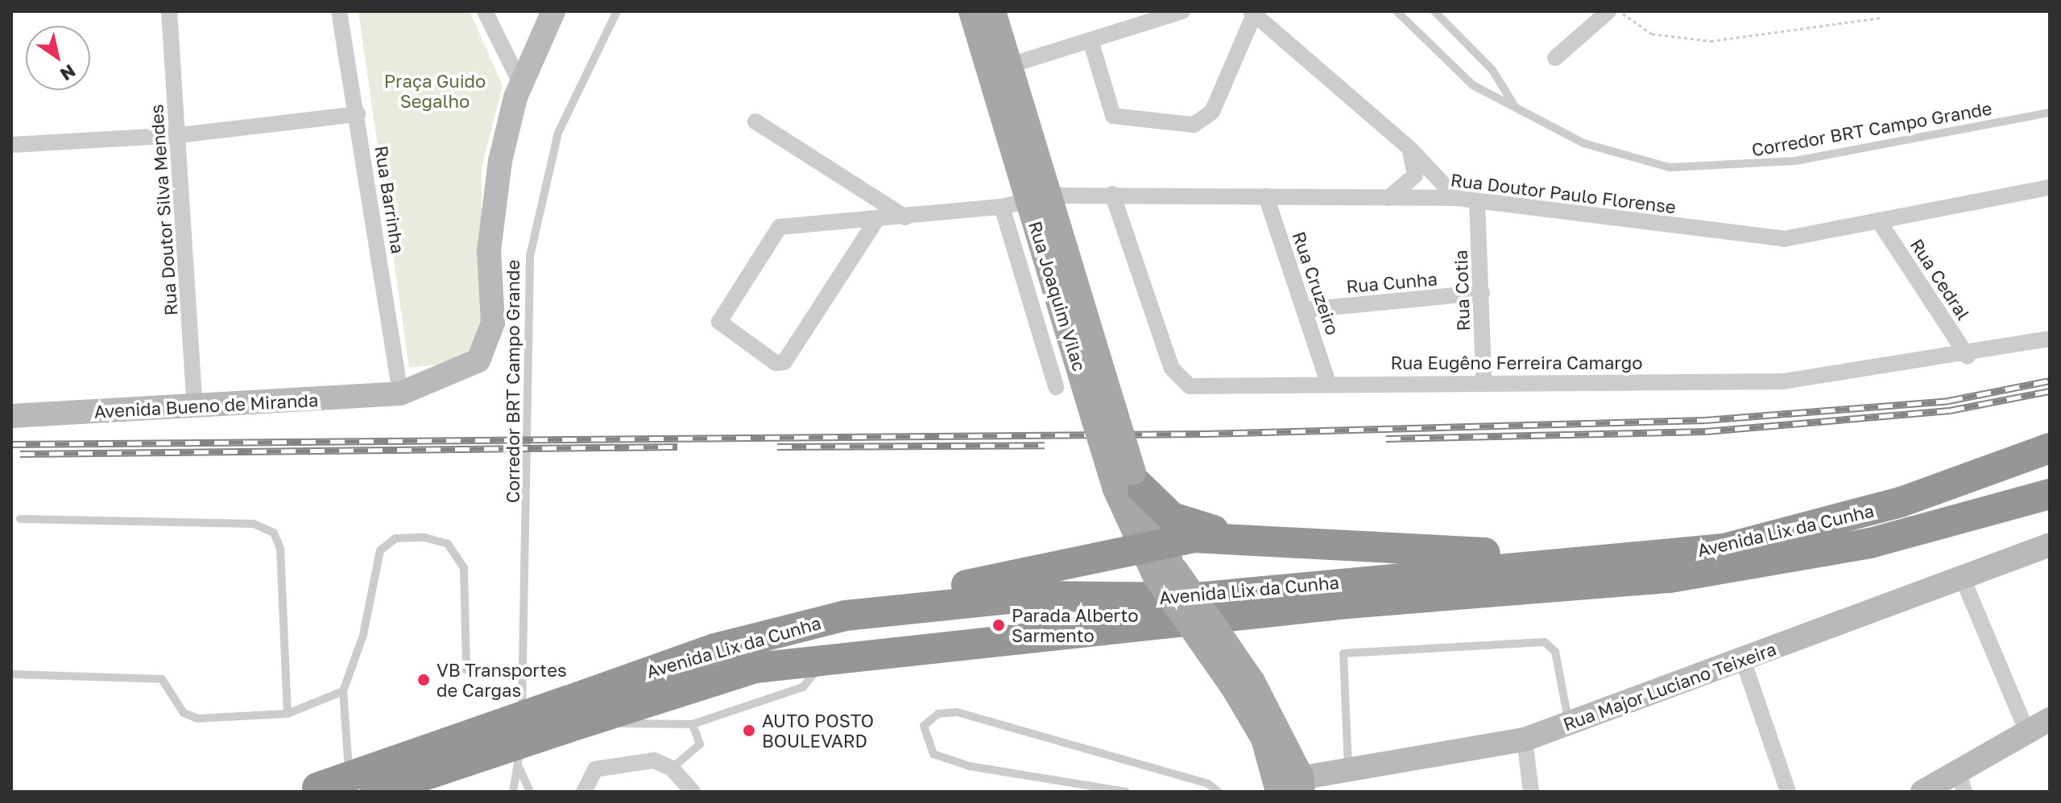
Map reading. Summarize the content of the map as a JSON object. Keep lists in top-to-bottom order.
{
  "streets": {
    "highway": ["Avenida Lix da Cunha"],
    "main road": ["Rua Joaquim Vilac", "Avenida Bueno de Miranda", "Rua Major Luciano Teixeira"],
    "street": [
      "Rua Doutor Paulo Florense",
      "Rua Barrinha",
      "Rua Doutor Silva Mendes",
      "Rua Cedral",
      "Rua Cunha",
      "Rua Cruzeiro",
      "Rua Cotia",
      "Rua Eugêno Ferreira Camargo"
    ],
    "lane": ["Corredor BRT Campo Grande"]
  },
  "crossings": [
    ["Rua Doutor Paulo Florense", "Rua Cedral"],
    ["Rua Doutor Paulo Florense", "Rua Cruzeiro"],
    ["Rua Doutor Paulo Florense", "Rua Cotia"],
    ["Rua Doutor Paulo Florense", "Rua Joaquim Vilac"],
    ["Rua Doutor Paulo Florense", "Rua Eugêno Ferreira Camargo"],
    ["Rua Barrinha", "Avenida Bueno de Miranda"],
    ["Rua Doutor Silva Mendes", "Avenida Bueno de Miranda"],
    ["Rua Cedral", "Rua Eugêno Ferreira Camargo"],
    ["Rua Cunha", "Rua Cruzeiro"],
    ["Rua Cunha", "Rua Cotia"],
    ["Rua Cruzeiro", "Rua Eugêno Ferreira Camargo"],
    ["Rua Cotia", "Rua Eugêno Ferreira Camargo"],
    ["Rua Joaquim Vilac", "Rua Major Luciano Teixeira"]
  ],
  "parks": ["Praça Guido Segalho"],
  "places": ["Parada Alberto Sarmento", "VB Transportes de Cargas", "AUTO POSTO BOULEVARD"],
  "north": "bottom right"
}
